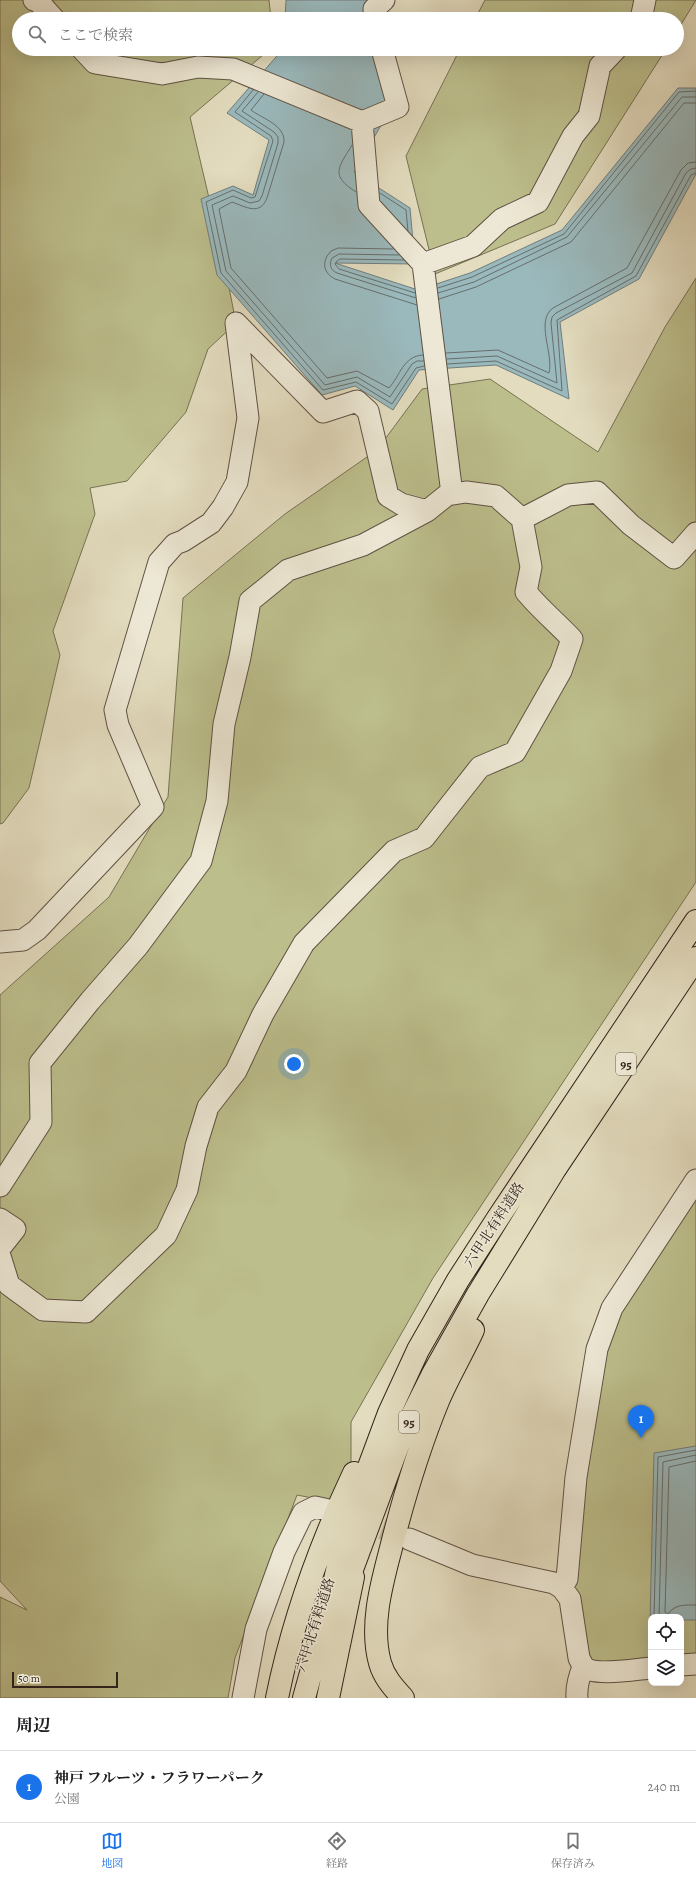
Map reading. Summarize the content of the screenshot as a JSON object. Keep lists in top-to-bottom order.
{
  "streets": {
    "main road": ["95", "六甲北有料道路"]
  },
  "scale_bar": "50 m",
  "page": {
    "search": "ここで検索",
    "pins": "1",
    "scale": "50 m",
    "heading": "周辺",
    "list": [
      {
        "mark": "1",
        "name": "神戸 フルーツ・フラワーパーク",
        "note": "公園",
        "value": "240 m"
      }
    ],
    "nav": ["地図", "経路", "保存済み"]
  }
}
